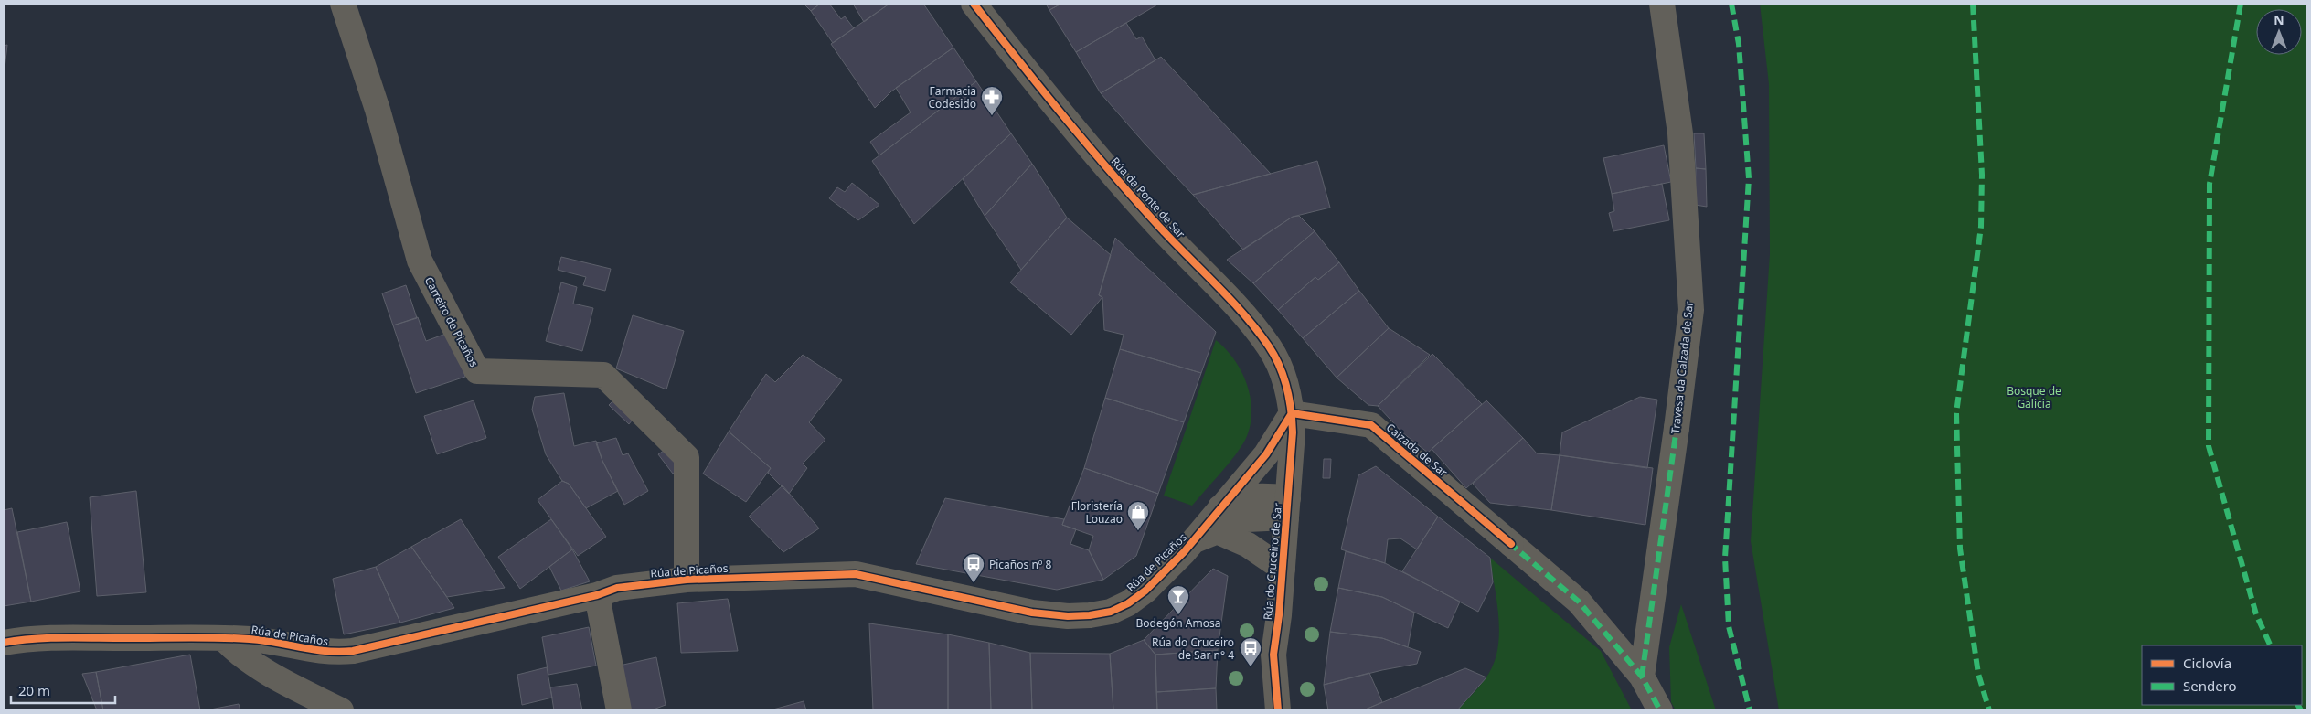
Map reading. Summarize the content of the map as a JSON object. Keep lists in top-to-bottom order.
{
  "streets": {
    "street": [
      "Rúa da Ponte de Sar",
      "Carreiro de Picaños",
      "Travesa da Calzada de Sar",
      "Calzada de Sar",
      "Rúa do Cruceiro de Sar",
      "Rúa de Picaños"
    ]
  },
  "crossings": [
    ["Rúa da Ponte de Sar", "Calzada de Sar"],
    ["Rúa da Ponte de Sar", "Rúa do Cruceiro de Sar"],
    ["Rúa da Ponte de Sar", "Rúa de Picaños"],
    ["Carreiro de Picaños", "Rúa de Picaños"],
    ["Travesa da Calzada de Sar", "Calzada de Sar"],
    ["Calzada de Sar", "Rúa do Cruceiro de Sar"],
    ["Calzada de Sar", "Rúa de Picaños"],
    ["Rúa do Cruceiro de Sar", "Rúa de Picaños"]
  ],
  "parks": ["Bosque de Galicia"],
  "places": {
    "pharmacy": ["Farmacia Codesido"],
    "shop": ["Floristería Louzao"],
    "bus stop": ["Picaños nº 8", "Rúa do Cruceiro de Sar n° 4"],
    "bar": ["Bodegón Amosa"]
  },
  "legend": ["Ciclovía", "Sendero"],
  "scale_bar": "20 m",
  "north": "top"
}
